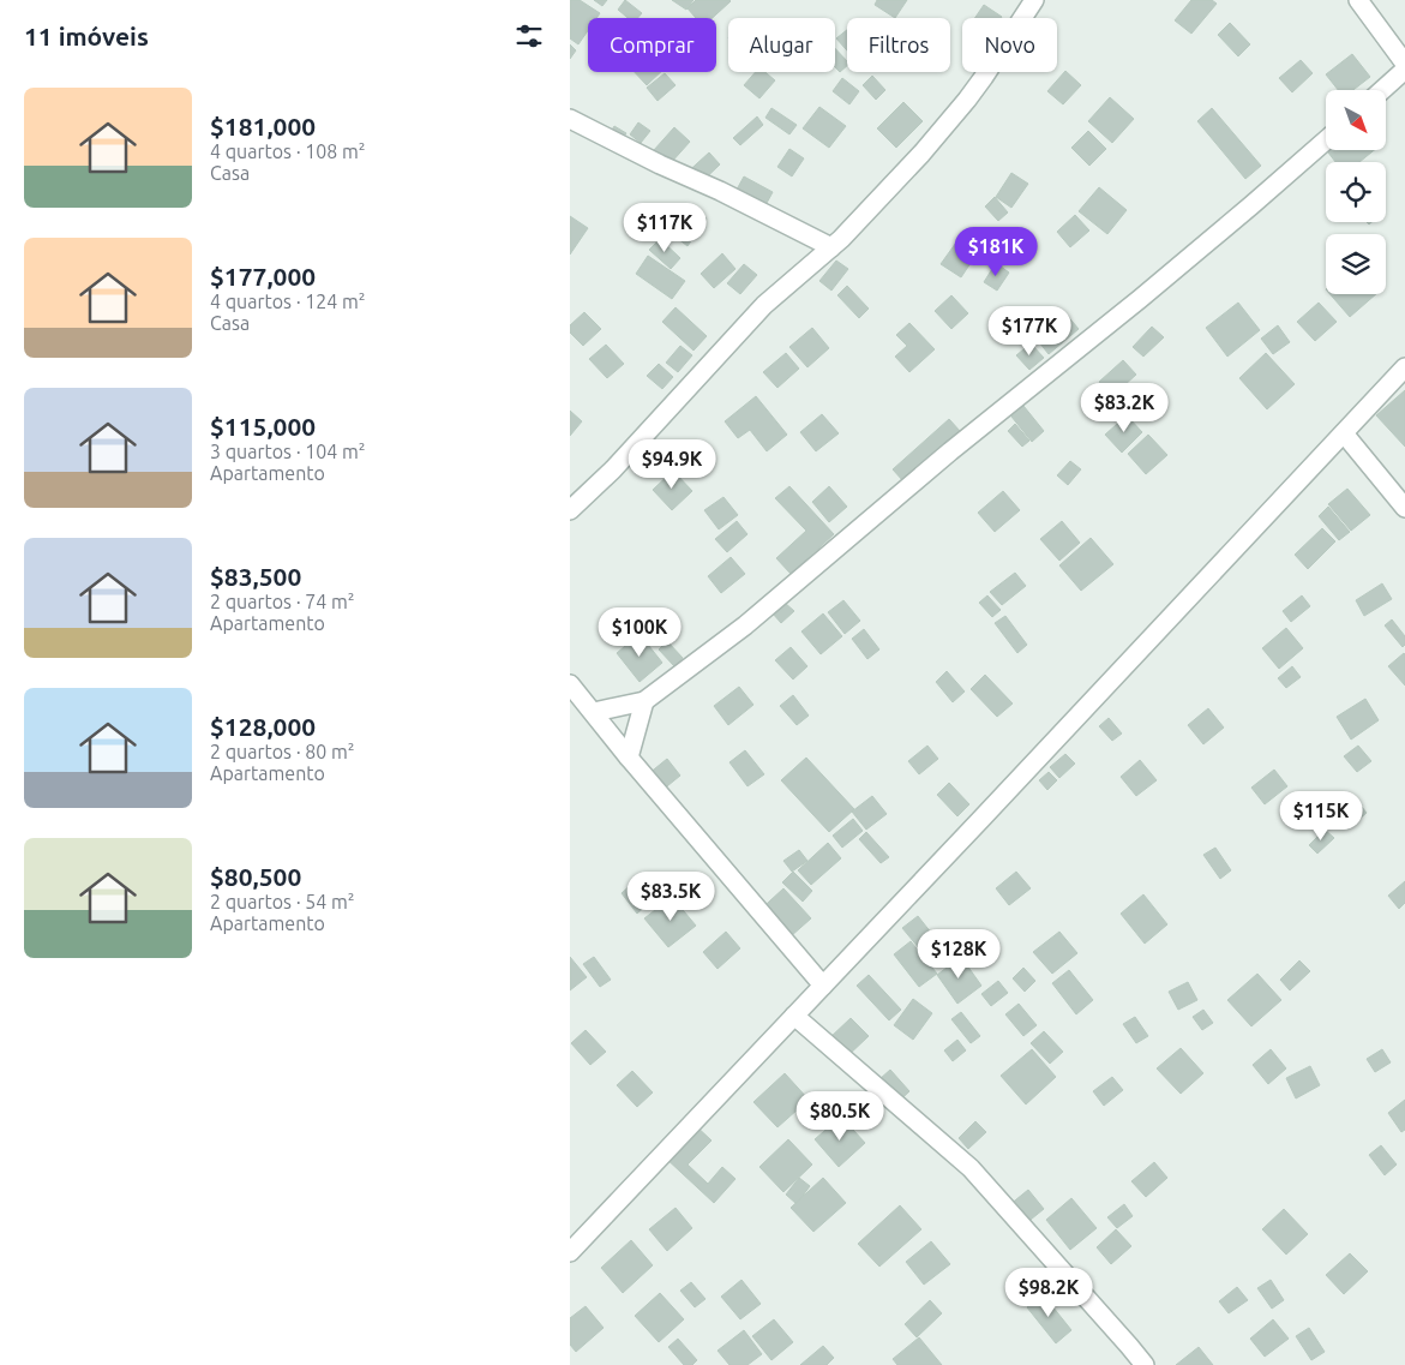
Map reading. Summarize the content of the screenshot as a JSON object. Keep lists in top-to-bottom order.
{
  "north": "bottom right",
  "page": {
    "heading": "11 imóveis",
    "chip": [
      "Comprar",
      "Alugar",
      "Filtros",
      "Novo"
    ],
    "list": [
      {
        "name": "$181,000",
        "note": "4 quartos · 108 m² · Casa"
      },
      {
        "name": "$177,000",
        "note": "4 quartos · 124 m² · Casa"
      },
      {
        "name": "$115,000",
        "note": "3 quartos · 104 m² · Apartamento"
      },
      {
        "name": "$83,500",
        "note": "2 quartos · 74 m² · Apartamento"
      },
      {
        "name": "$128,000",
        "note": "2 quartos · 80 m² · Apartamento"
      },
      {
        "name": "$80,500",
        "note": "2 quartos · 54 m² · Apartamento"
      }
    ],
    "price": [
      "$117K",
      "$181K",
      "$177K",
      "$83.2K",
      "$94.9K",
      "$100K",
      "$115K",
      "$83.5K",
      "$128K",
      "$80.5K",
      "$98.2K"
    ]
  }
}
